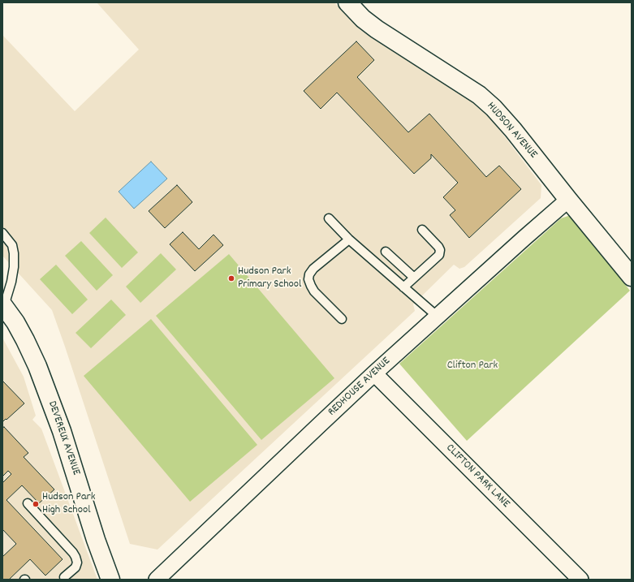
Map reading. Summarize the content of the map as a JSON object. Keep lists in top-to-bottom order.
{
  "streets": {
    "street": [
      "HUDSON AVENUE",
      "REDHOUSE AVENUE",
      "DEVEREUX AVENUE",
      "CLIFTON PARK LANE"
    ]
  },
  "crossings": [
    ["HUDSON AVENUE", "REDHOUSE AVENUE"],
    ["REDHOUSE AVENUE", "CLIFTON PARK LANE"]
  ],
  "parks": ["Clifton Park"],
  "places": ["Hudson Park Primary School", "Hudson Park High School"]
}
